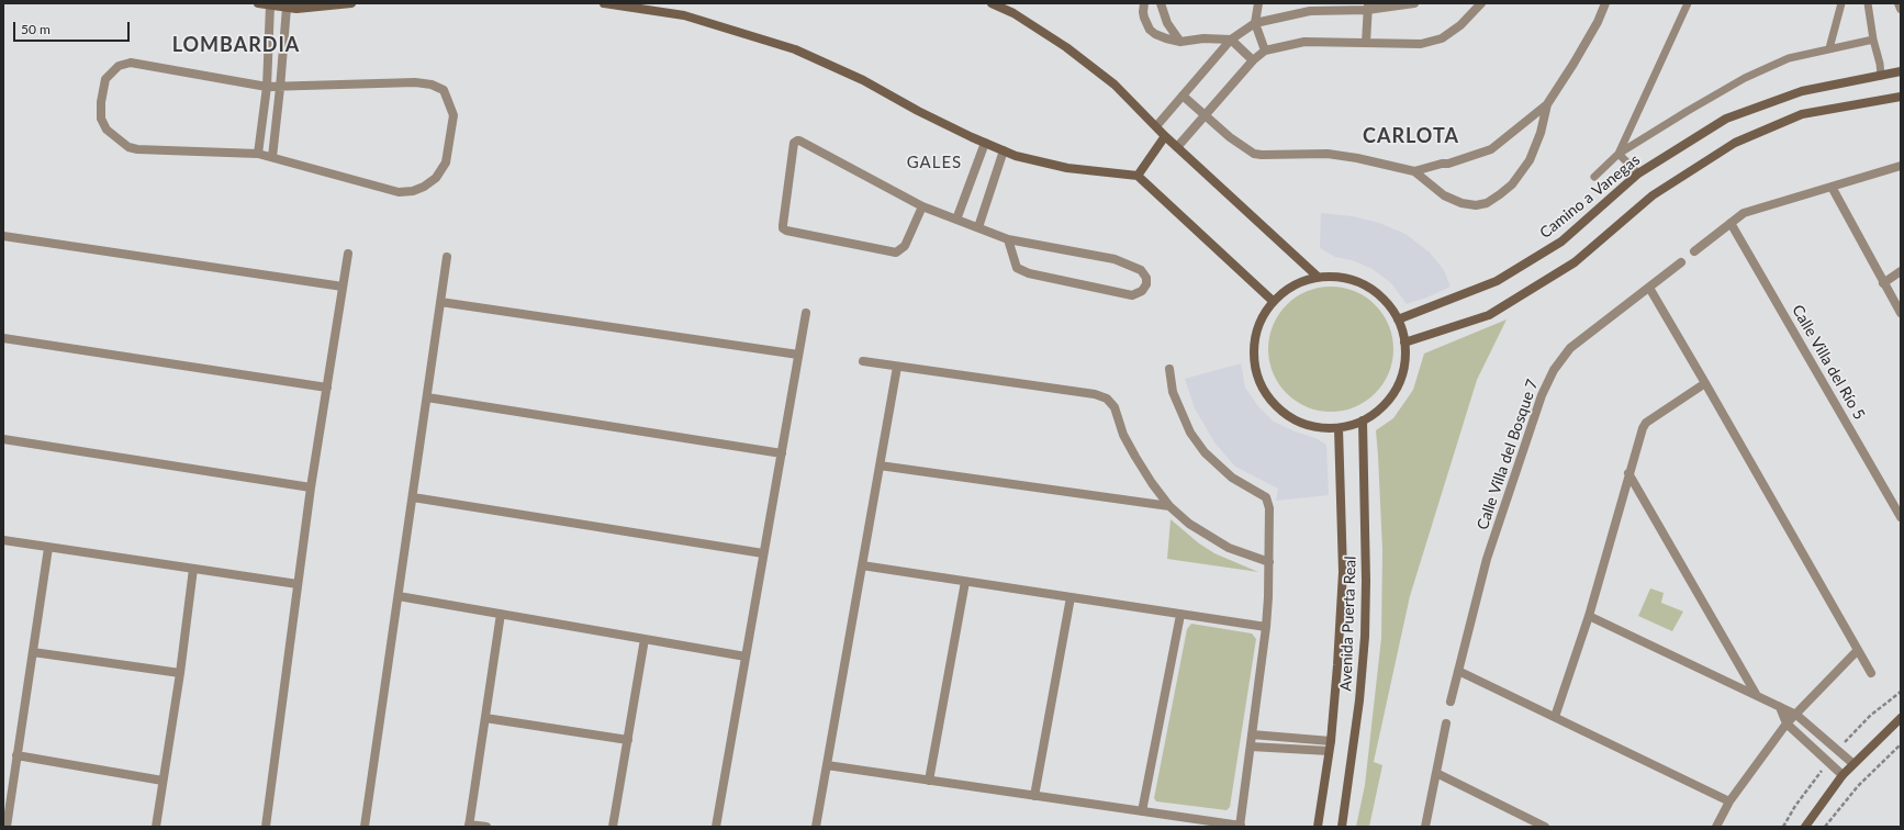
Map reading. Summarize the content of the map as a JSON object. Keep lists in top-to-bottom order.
{
  "streets": {
    "main road": ["Camino a Vanegas", "Avenida Puerta Real"],
    "street": ["Calle Villa del Río 5", "Calle Villa del Bosque 7"]
  },
  "crossings": [
    ["Camino a Vanegas", "Avenida Puerta Real"]
  ],
  "districts": ["LOMBARDIA", "CARLOTA", "GALES"],
  "scale_bar": "50 m"
}
